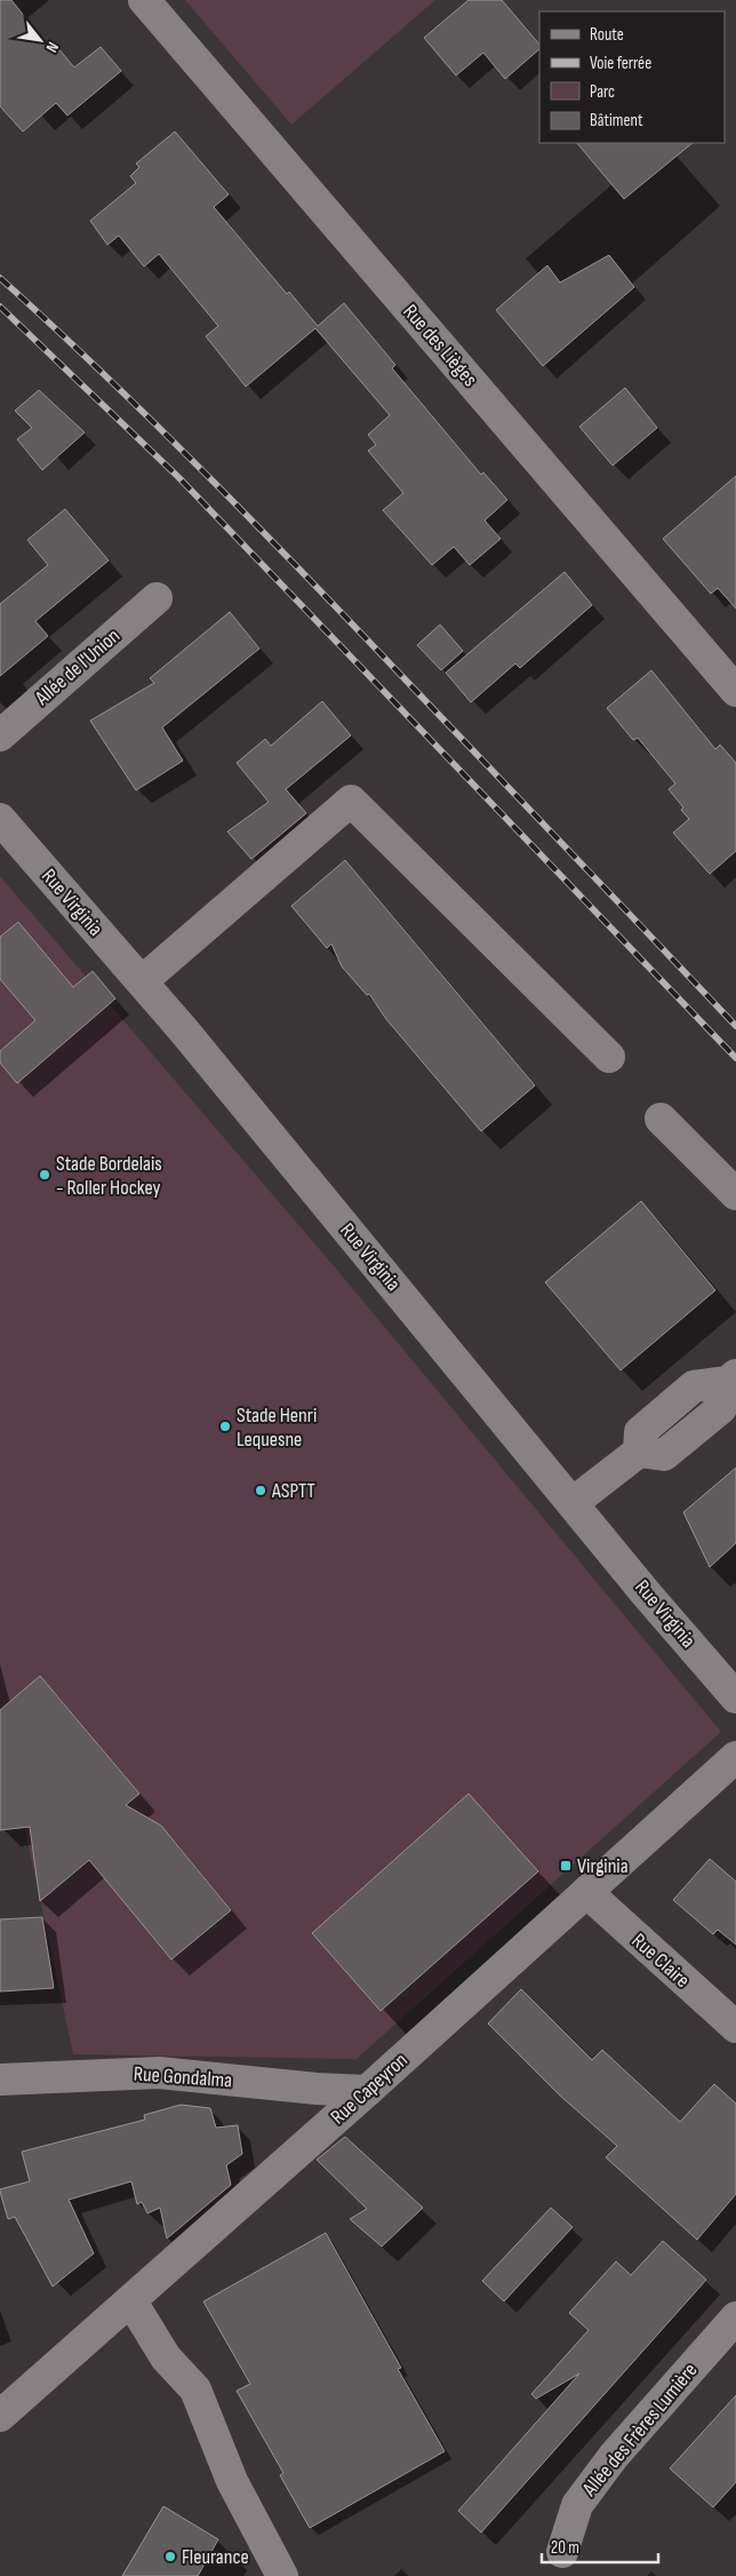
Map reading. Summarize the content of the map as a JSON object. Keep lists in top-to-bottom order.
{
  "streets": {
    "street": [
      "Rue des Lièges",
      "Allée de l'Union",
      "Rue Virginia",
      "Rue Claire",
      "Rue Gondalma",
      "Rue Capeyron",
      "Allée des Frères Lumière"
    ]
  },
  "crossings": [
    ["Rue Claire", "Rue Capeyron"],
    ["Rue Gondalma", "Rue Capeyron"]
  ],
  "places": {
    "other": [
      "Stade Bordelais - Roller Hockey",
      "Stade Henri Lequesne",
      "ASPTT",
      "Fleurance"
    ],
    "transit": ["Virginia"]
  },
  "legend": [
    "Route",
    "Voie ferrée",
    "Parc",
    "Bâtiment"
  ],
  "scale_bar": "20 m",
  "north": "bottom right"
}
